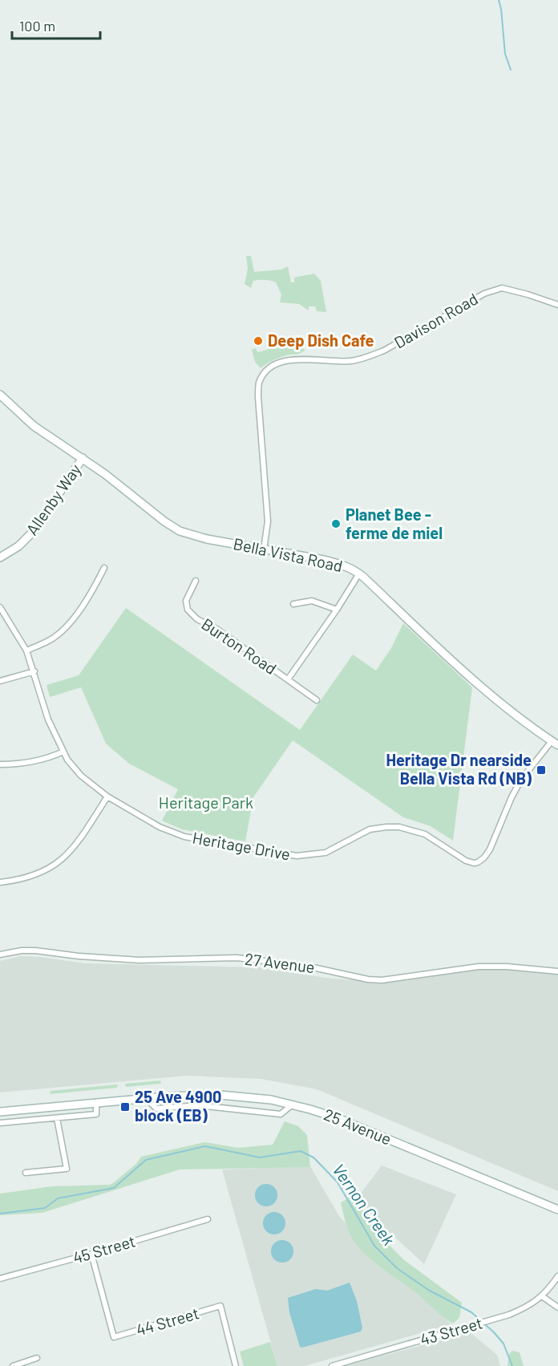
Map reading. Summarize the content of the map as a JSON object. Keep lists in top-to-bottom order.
{
  "streets": {
    "street": [
      "Davison Road",
      "Allenby Way",
      "Bella Vista Road",
      "Burton Road",
      "Heritage Drive",
      "27 Avenue",
      "25 Avenue",
      "45 Street",
      "44 Street",
      "43 Street"
    ]
  },
  "crossings": [
    ["Davison Road", "Bella Vista Road"],
    ["Allenby Way", "Bella Vista Road"],
    ["Bella Vista Road", "Heritage Drive"],
    ["45 Street", "44 Street"]
  ],
  "water": ["Vernon Creek"],
  "parks": ["Heritage Park"],
  "places": {
    "other": ["Deep Dish Cafe", "Planet Bee - ferme de miel"],
    "transit": ["Heritage Dr nearside Bella Vista Rd (NB)", "25 Ave 4900 block (EB)"]
  },
  "scale_bar": "100 m"
}
